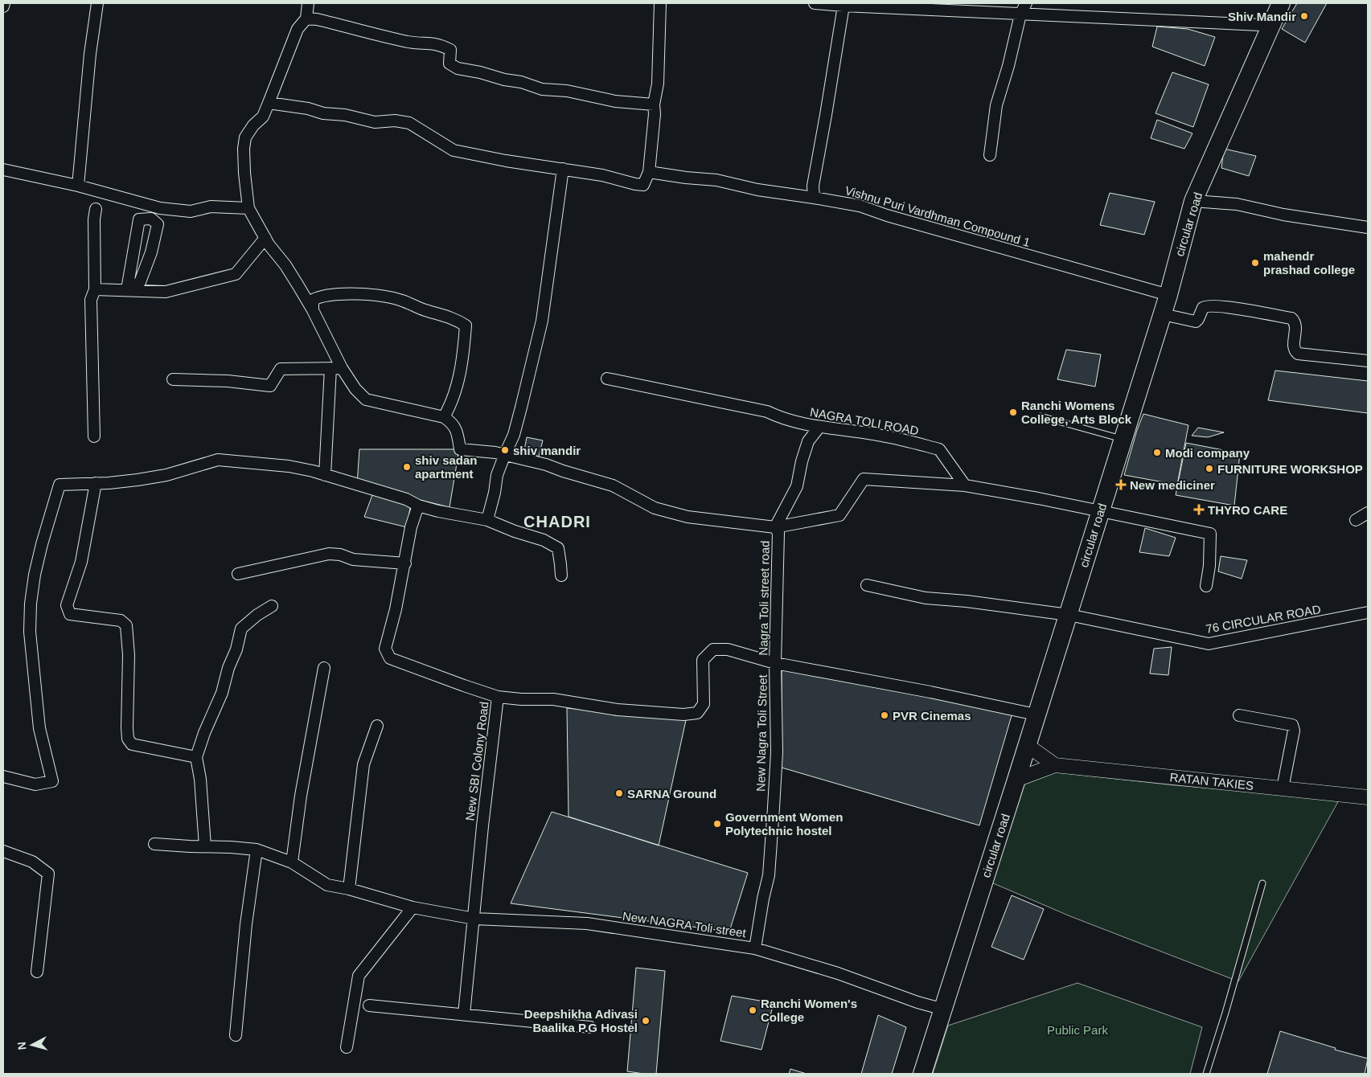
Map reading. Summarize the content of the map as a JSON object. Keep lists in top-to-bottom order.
{
  "streets": {
    "main road": ["circular road"],
    "street": [
      "Vishnu Puri Vardhman Compound 1",
      "NAGRA TOLI ROAD",
      "Nagra Toli street road",
      "76 CIRCULAR ROAD",
      "New Nagra Toli Street",
      "New SBI Colony Road",
      "RATAN TAKIES",
      "New NAGRA Toli street"
    ]
  },
  "crossings": [
    ["Vishnu Puri Vardhman Compound 1", "circular road"],
    ["circular road", "76 CIRCULAR ROAD"],
    ["circular road", "New Nagra Toli Street"],
    ["circular road", "RATAN TAKIES"],
    ["circular road", "New NAGRA Toli street"],
    ["Nagra Toli street road", "New Nagra Toli Street"],
    ["Nagra Toli street road", "New SBI Colony Road"],
    ["New Nagra Toli Street", "New SBI Colony Road"],
    ["New Nagra Toli Street", "New NAGRA Toli street"],
    ["New SBI Colony Road", "New NAGRA Toli street"]
  ],
  "districts": ["CHADRI"],
  "parks": ["Public Park"],
  "places": {
    "other": [
      "Shiv Mandir",
      "mahendr prashad college",
      "Ranchi Womens College, Arts Block",
      "shiv mandir",
      "Modi company",
      "shiv sadan apartment",
      "FURNITURE WORKSHOP",
      "PVR Cinemas",
      "SARNA Ground",
      "Government Women Polytechnic hostel",
      "Ranchi Women's College",
      "Deepshikha Adivasi Baalika P.G Hostel"
    ],
    "health": ["New mediciner", "THYRO CARE"]
  },
  "north": "left"
}
